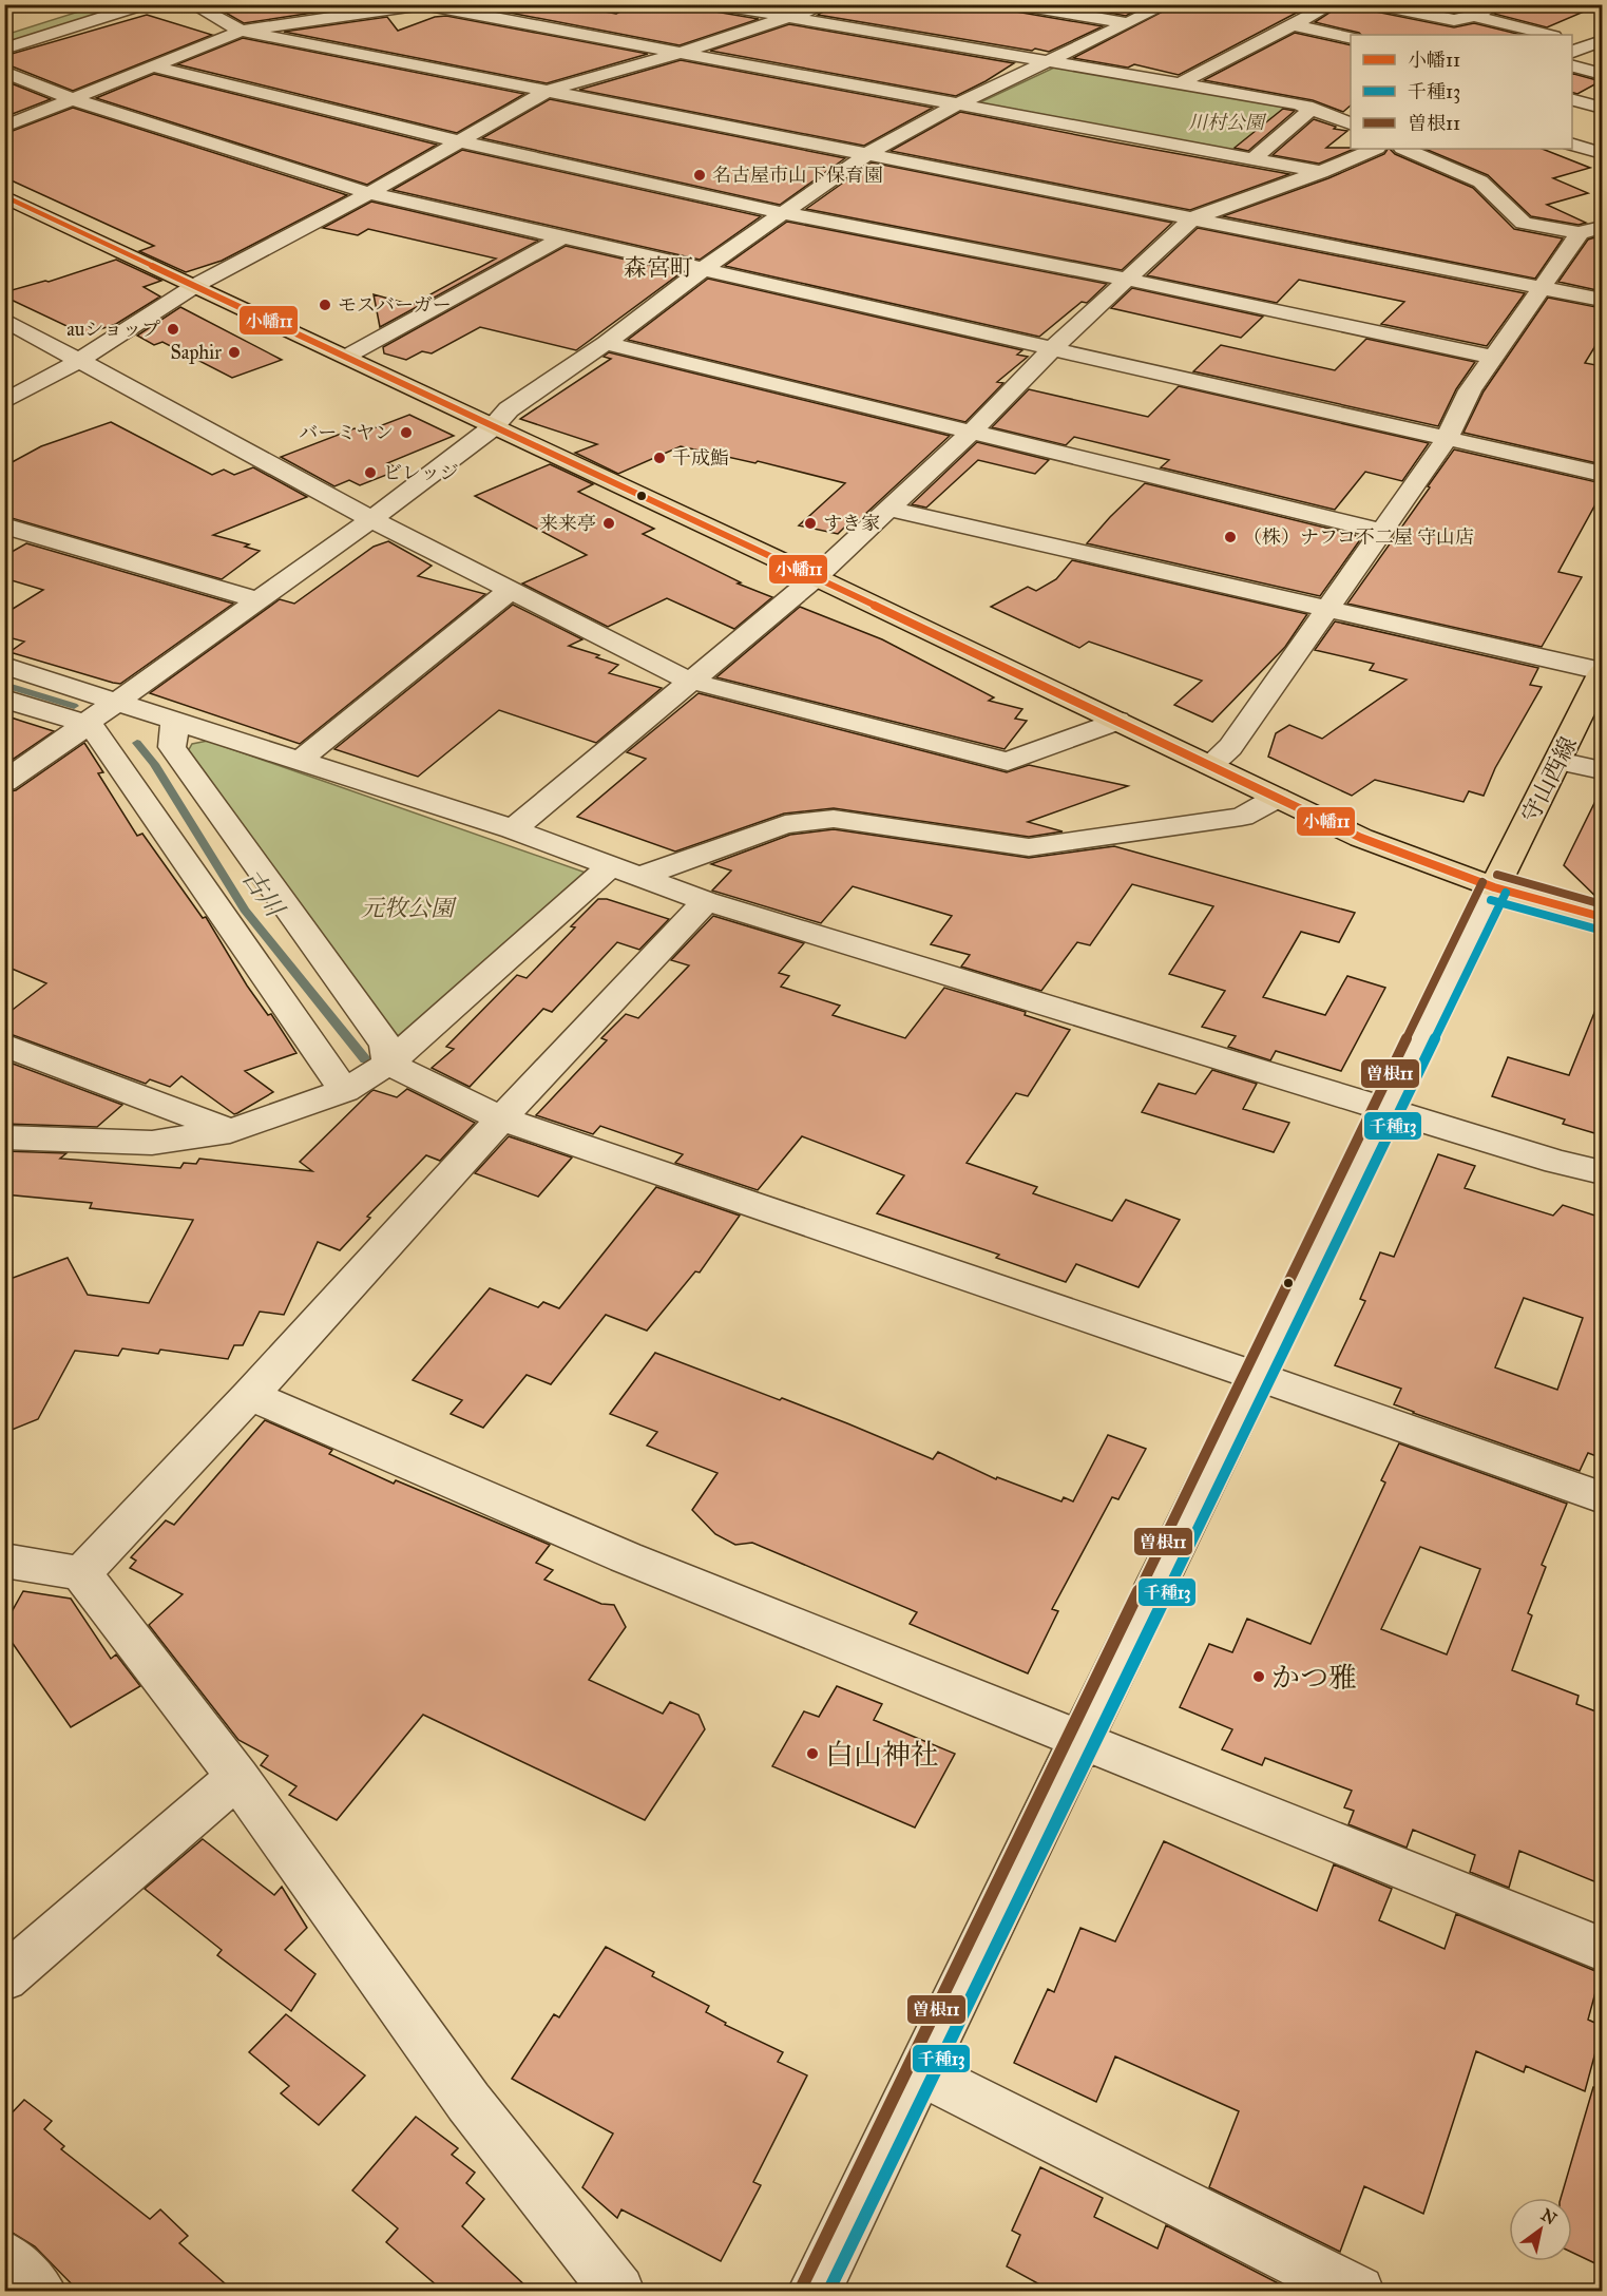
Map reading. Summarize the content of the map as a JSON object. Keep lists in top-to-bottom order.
{
  "streets": {
    "main road": ["守山西線"]
  },
  "districts": ["森宮町"],
  "water": ["古川"],
  "parks": ["川村公園", "元牧公園"],
  "places": [
    "名古屋市山下保育園",
    "モスバーガー",
    "auショップ",
    "Saphir",
    "バーミヤン",
    "千成鮨",
    "ビレッジ",
    "来来亭",
    "すき家",
    "（株）ナフコ不二屋 守山店",
    "かつ雅",
    "白山神社"
  ],
  "lines": ["transit line 小幡11", "transit line 曽根11", "transit line 千種13"],
  "legend": ["小幡11", "千種13", "曽根11"],
  "north": "top right"
}
